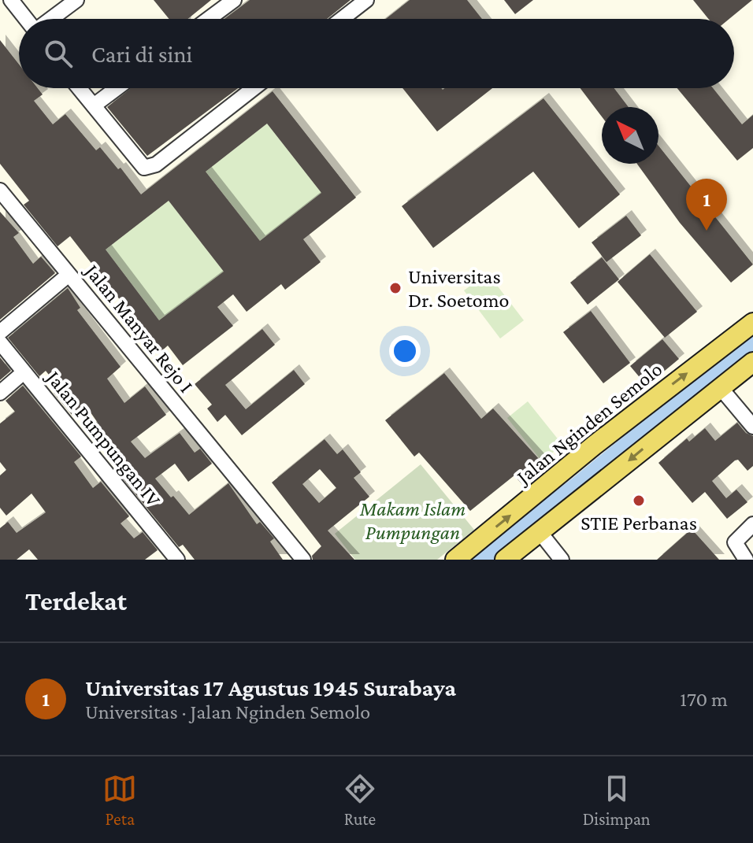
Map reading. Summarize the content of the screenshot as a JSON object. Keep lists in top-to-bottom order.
{
  "streets": {
    "main road": ["Jalan Nginden Semolo"],
    "street": ["Jalan Manyar Rejo I", "Jalan Pumpungan IV"]
  },
  "parks": ["Makam Islam Pumpungan"],
  "places": ["Universitas Dr. Soetomo", "STIE Perbanas"],
  "north": "top left",
  "page": {
    "search": "Cari di sini",
    "pins": "1",
    "heading": "Terdekat",
    "list": [
      {
        "mark": "1",
        "name": "Universitas 17 Agustus 1945 Surabaya",
        "note": "Universitas · Jalan Nginden Semolo",
        "value": "170 m"
      }
    ],
    "nav": ["Peta", "Rute", "Disimpan"]
  }
}
